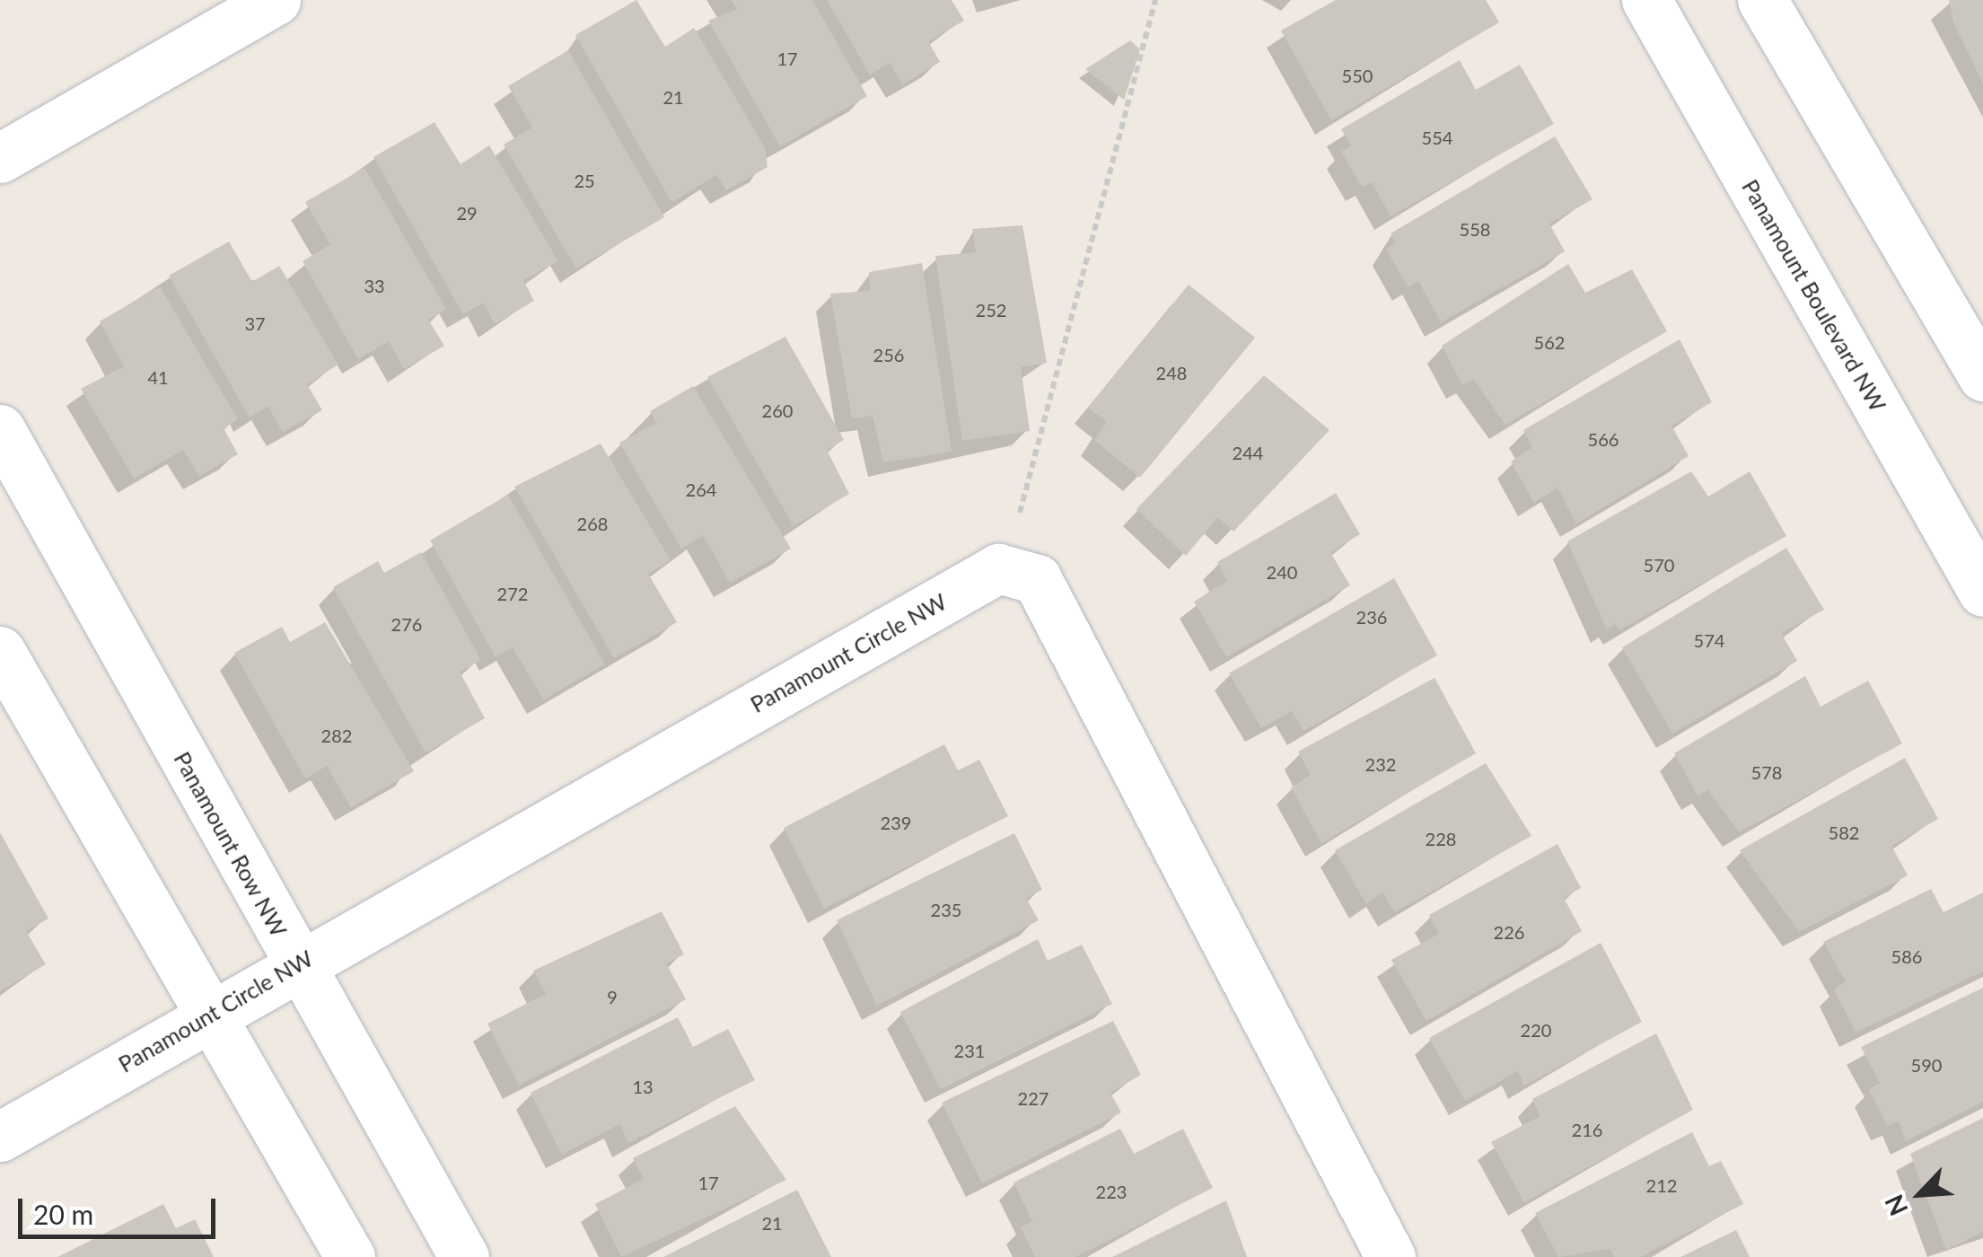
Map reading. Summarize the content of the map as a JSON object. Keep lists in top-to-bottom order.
{
  "streets": {
    "street": ["Panamount Boulevard NW", "Panamount Circle NW", "Panamount Row NW"]
  },
  "crossings": [
    ["Panamount Circle NW", "Panamount Row NW"]
  ],
  "house_numbers": [
    "17",
    "550",
    "21",
    "554",
    "25",
    "29",
    "558",
    "33",
    "252",
    "37",
    "562",
    "256",
    "248",
    "41",
    "260",
    "566",
    "244",
    "264",
    "268",
    "570",
    "240",
    "272",
    "236",
    "276",
    "574",
    "282",
    "232",
    "578",
    "239",
    "582",
    "228",
    "235",
    "226",
    "586",
    "9",
    "220",
    "231",
    "590",
    "13",
    "227",
    "216",
    "17",
    "212",
    "223",
    "21"
  ],
  "scale_bar": "20 m",
  "north": "bottom left"
}
